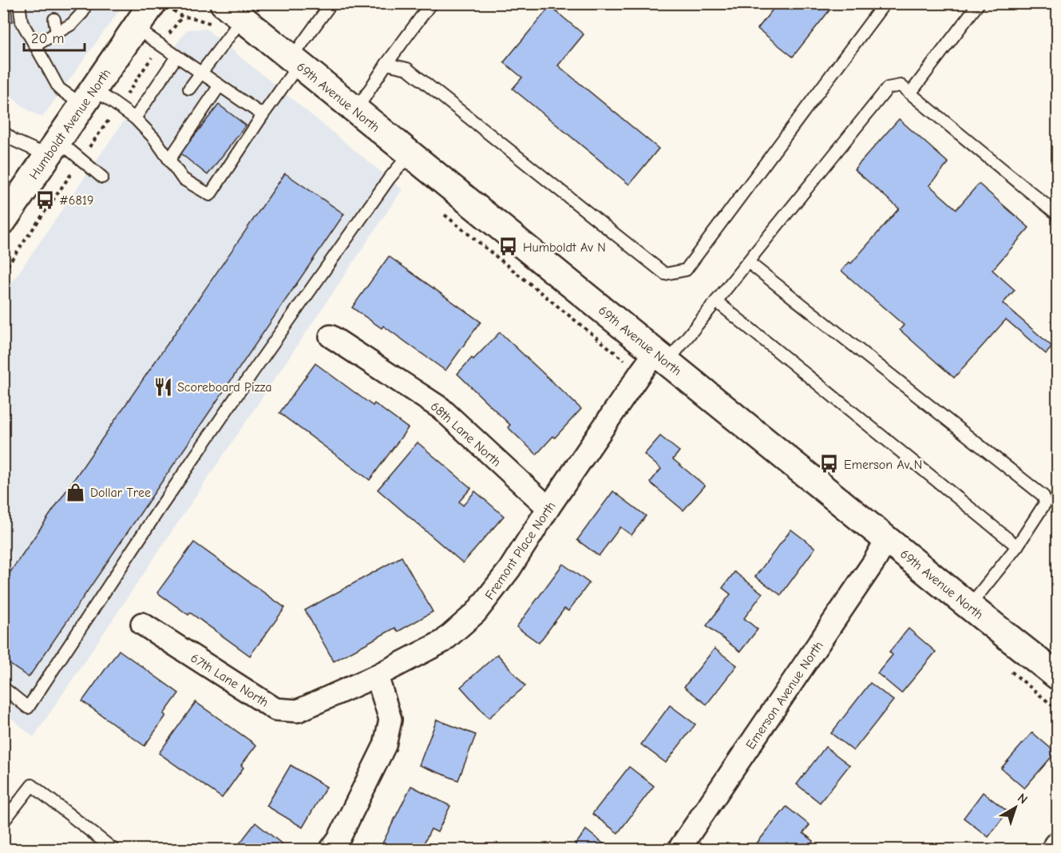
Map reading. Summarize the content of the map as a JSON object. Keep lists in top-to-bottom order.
{
  "streets": {
    "street": [
      "69th Avenue North",
      "Humboldt Avenue North",
      "68th Lane North",
      "Fremont Place North",
      "67th Lane North",
      "Emerson Avenue North"
    ]
  },
  "crossings": [
    ["69th Avenue North", "Fremont Place North"],
    ["69th Avenue North", "Emerson Avenue North"],
    ["68th Lane North", "Fremont Place North"],
    ["Fremont Place North", "67th Lane North"]
  ],
  "places": {
    "bus stop": ["#6819", "Humboldt Av N", "Emerson Av N"],
    "restaurant": ["Scoreboard Pizza"],
    "shop": ["Dollar Tree"]
  },
  "scale_bar": "20 m",
  "north": "top right"
}
